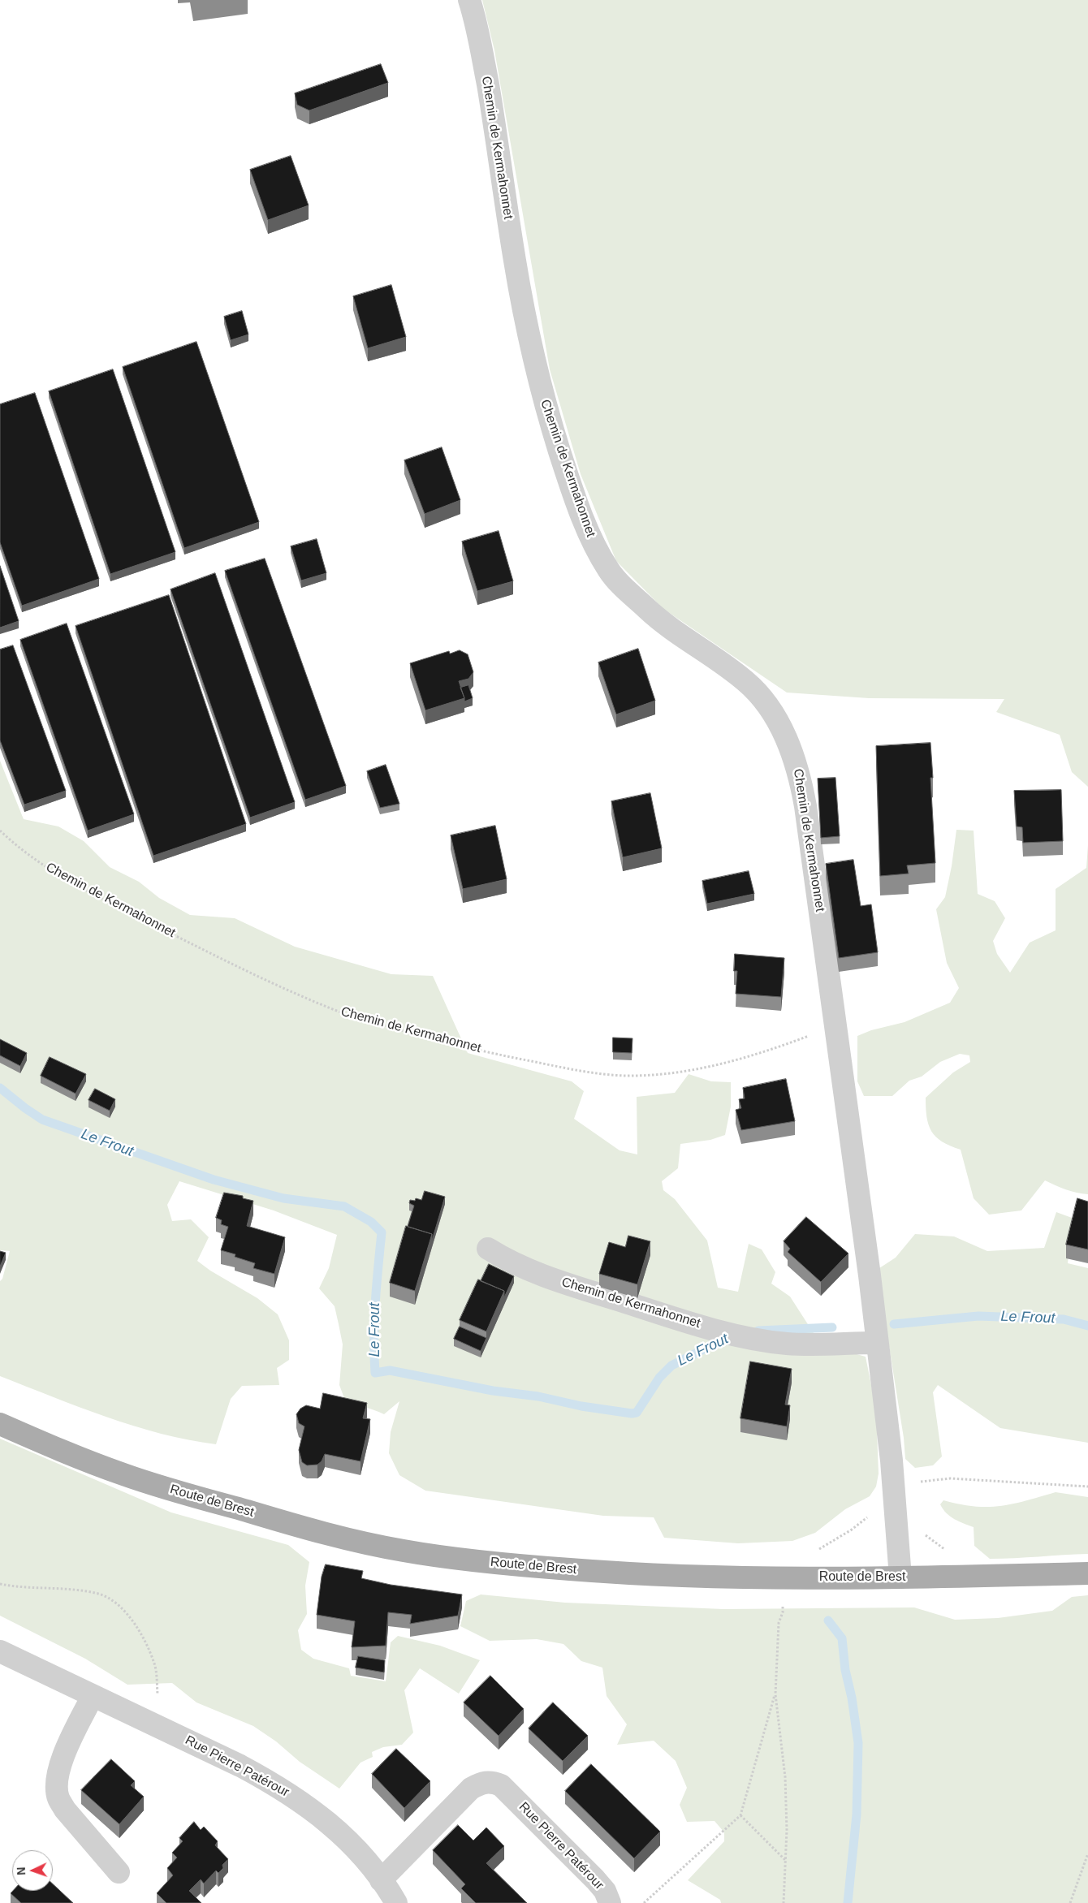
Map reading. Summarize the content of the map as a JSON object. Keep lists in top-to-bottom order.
{
  "streets": {
    "main road": ["Route de Brest"],
    "street": ["Chemin de Kermahonnet", "Rue Pierre Patérour"]
  },
  "crossings": [
    ["Chemin de Kermahonnet", "Route de Brest"]
  ],
  "water": ["Le Frout"],
  "north": "left"
}
